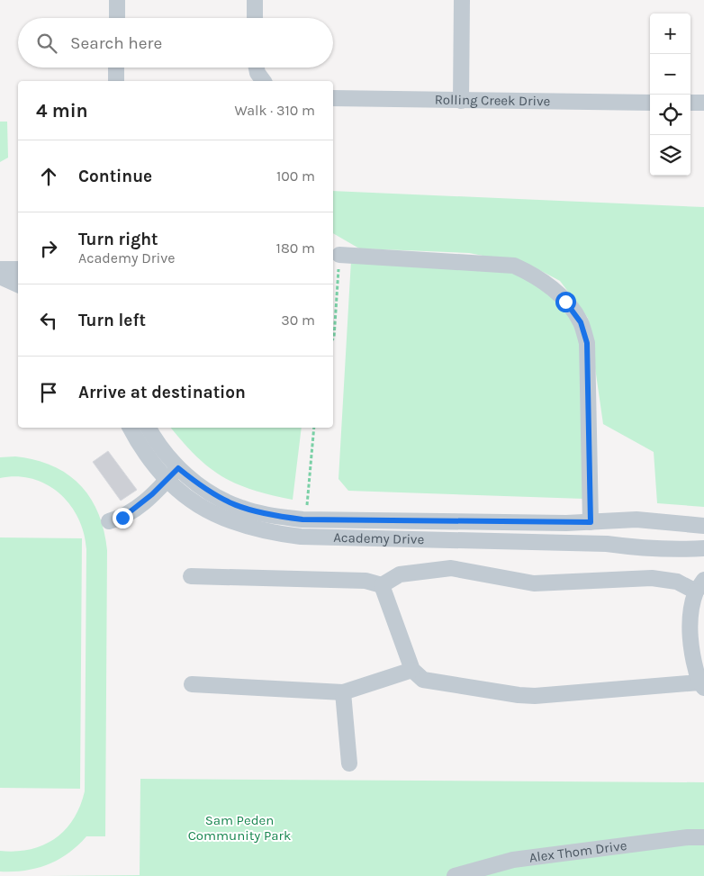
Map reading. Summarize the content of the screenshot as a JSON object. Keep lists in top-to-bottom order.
{
  "streets": {
    "street": ["Rolling Creek Drive", "Academy Drive", "Alex Thom Drive"]
  },
  "parks": ["Sam Peden Community Park"],
  "page": {
    "map_buttons": ["+", "−"],
    "search": "Search here",
    "heading": ["4 min", "Walk · 310 m"],
    "list": [
      ["Continue", "100 m"],
      ["Turn right", "Academy Drive", "180 m"],
      ["Turn left", "30 m"],
      "Arrive at destination"
    ]
  }
}
